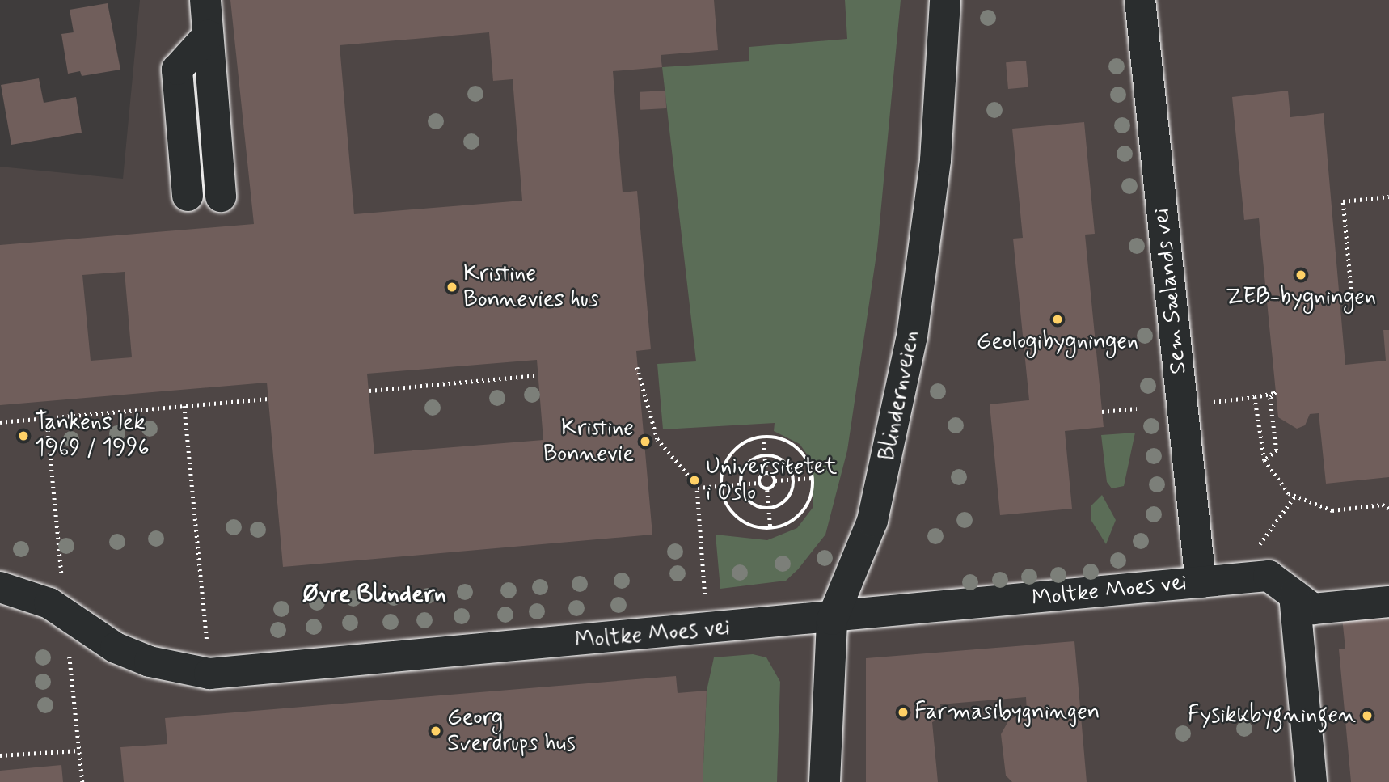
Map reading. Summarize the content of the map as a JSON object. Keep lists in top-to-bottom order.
{
  "streets": {
    "street": ["Sem Sælands vei", "Blindernveien", "Moltke Moes vei"]
  },
  "crossings": [
    ["Sem Sælands vei", "Moltke Moes vei"],
    ["Blindernveien", "Moltke Moes vei"]
  ],
  "districts": ["Øvre Blindern"],
  "places": [
    "ZEB-bygningen",
    "Kristine Bonnevies hus",
    "Geologibygningen",
    "Tankens lek 1969 / 1996",
    "Kristine Bonnevie",
    "Universitetet i Oslo",
    "Farmasibygningen",
    "Fysikkbygningen",
    "Georg Sverdrups hus"
  ]
}
